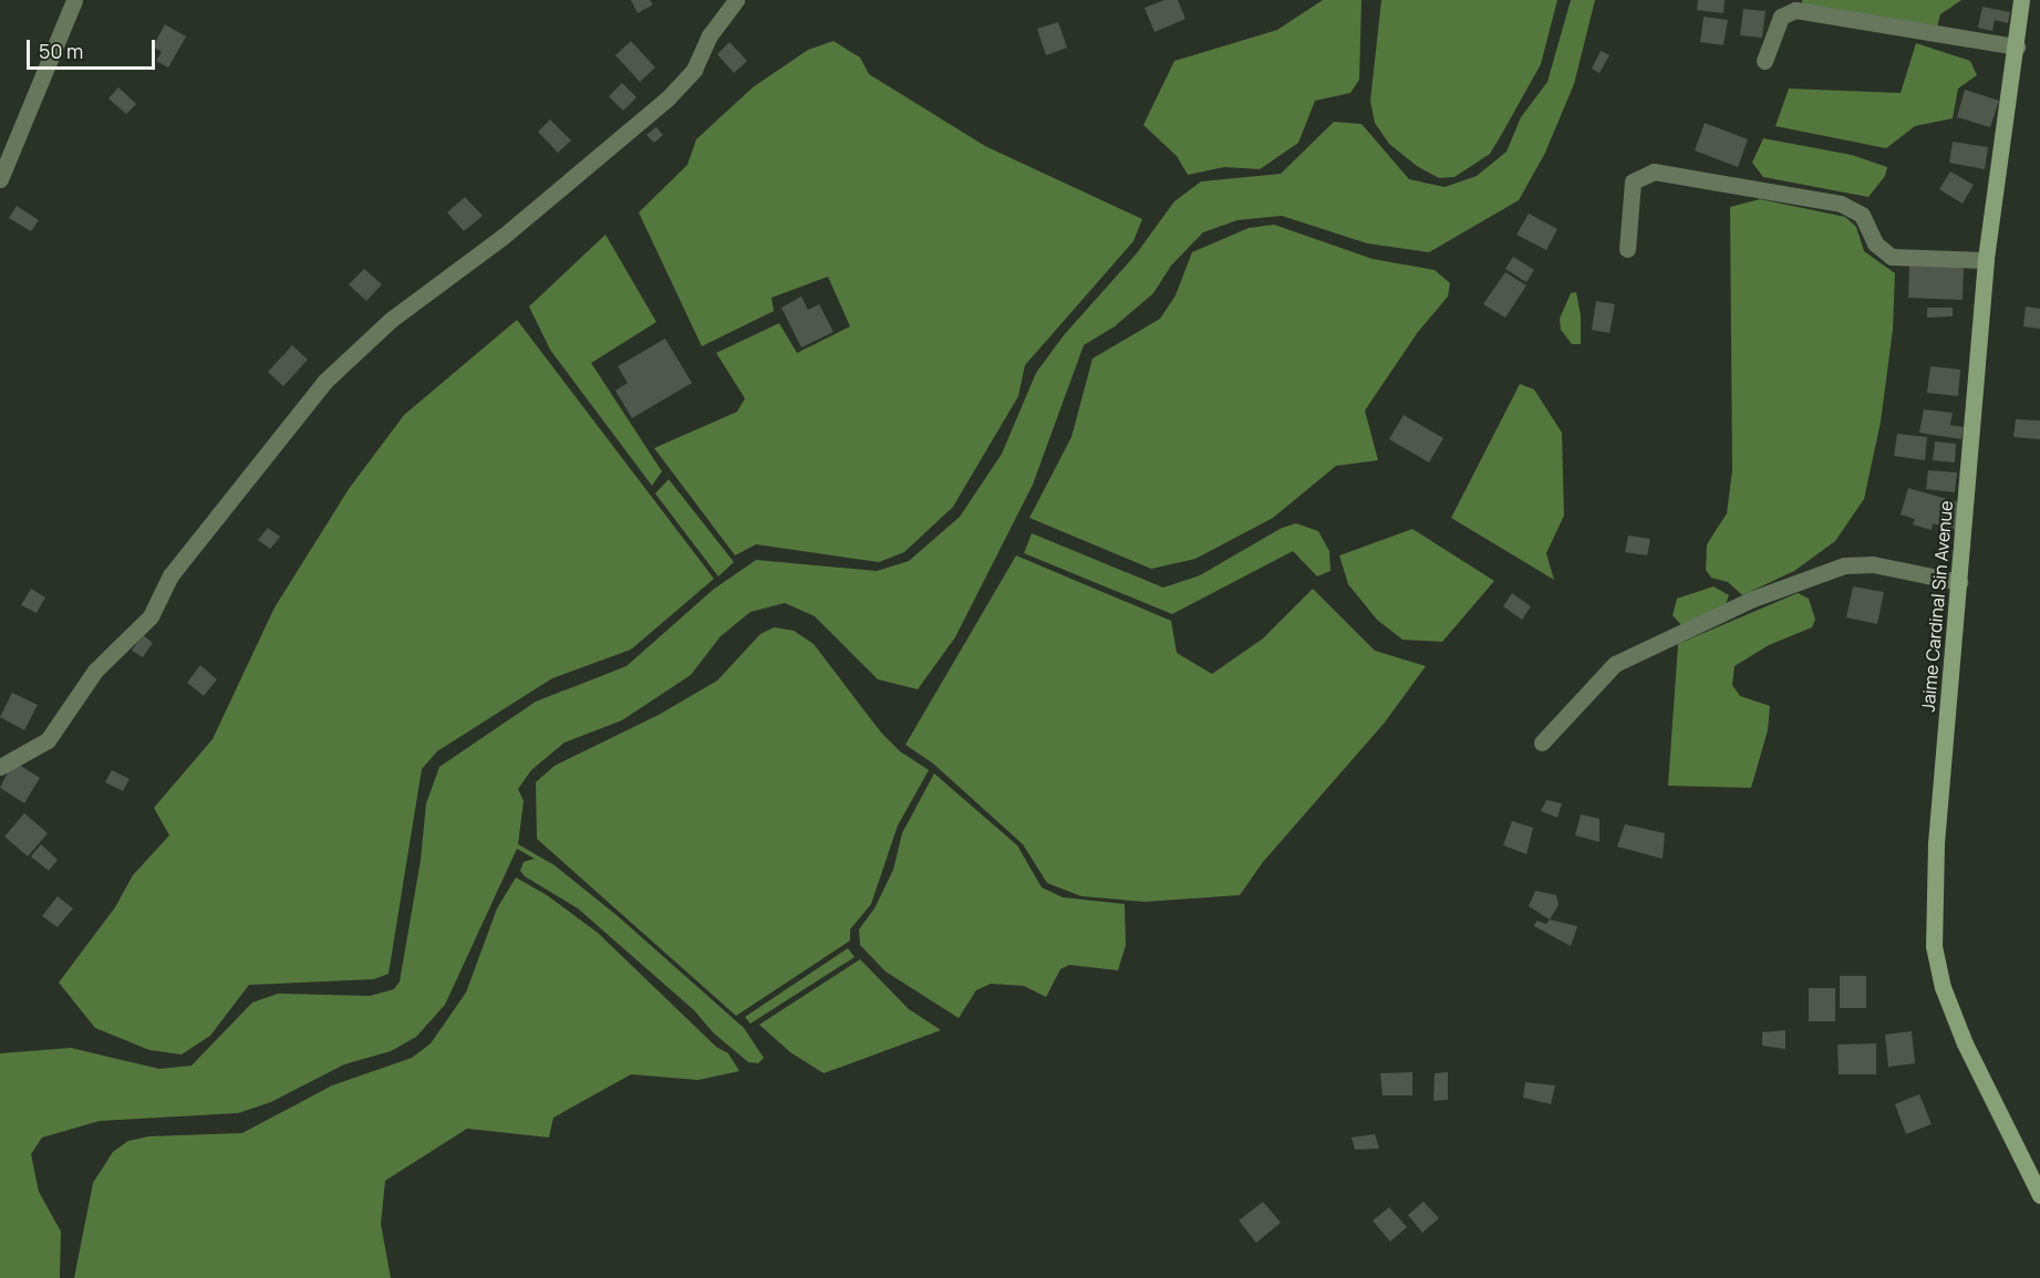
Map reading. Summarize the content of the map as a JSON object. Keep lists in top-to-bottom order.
{
  "streets": {
    "street": ["Jaime Cardinal Sin Avenue"]
  },
  "scale_bar": "50 m"
}
